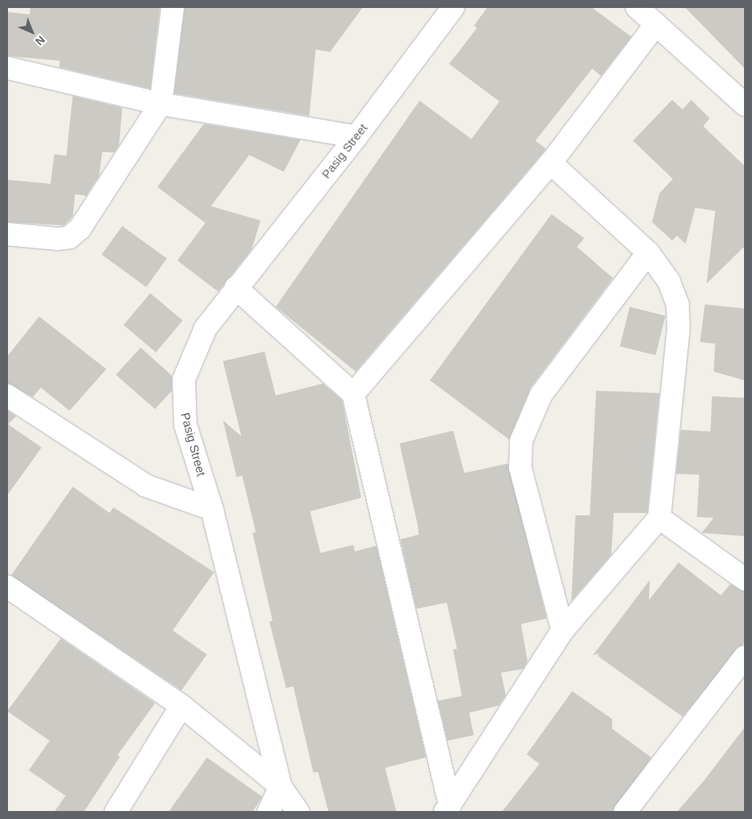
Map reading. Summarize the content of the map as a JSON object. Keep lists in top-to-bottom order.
{
  "streets": {
    "street": ["Pasig Street"]
  },
  "north": "bottom right"
}
